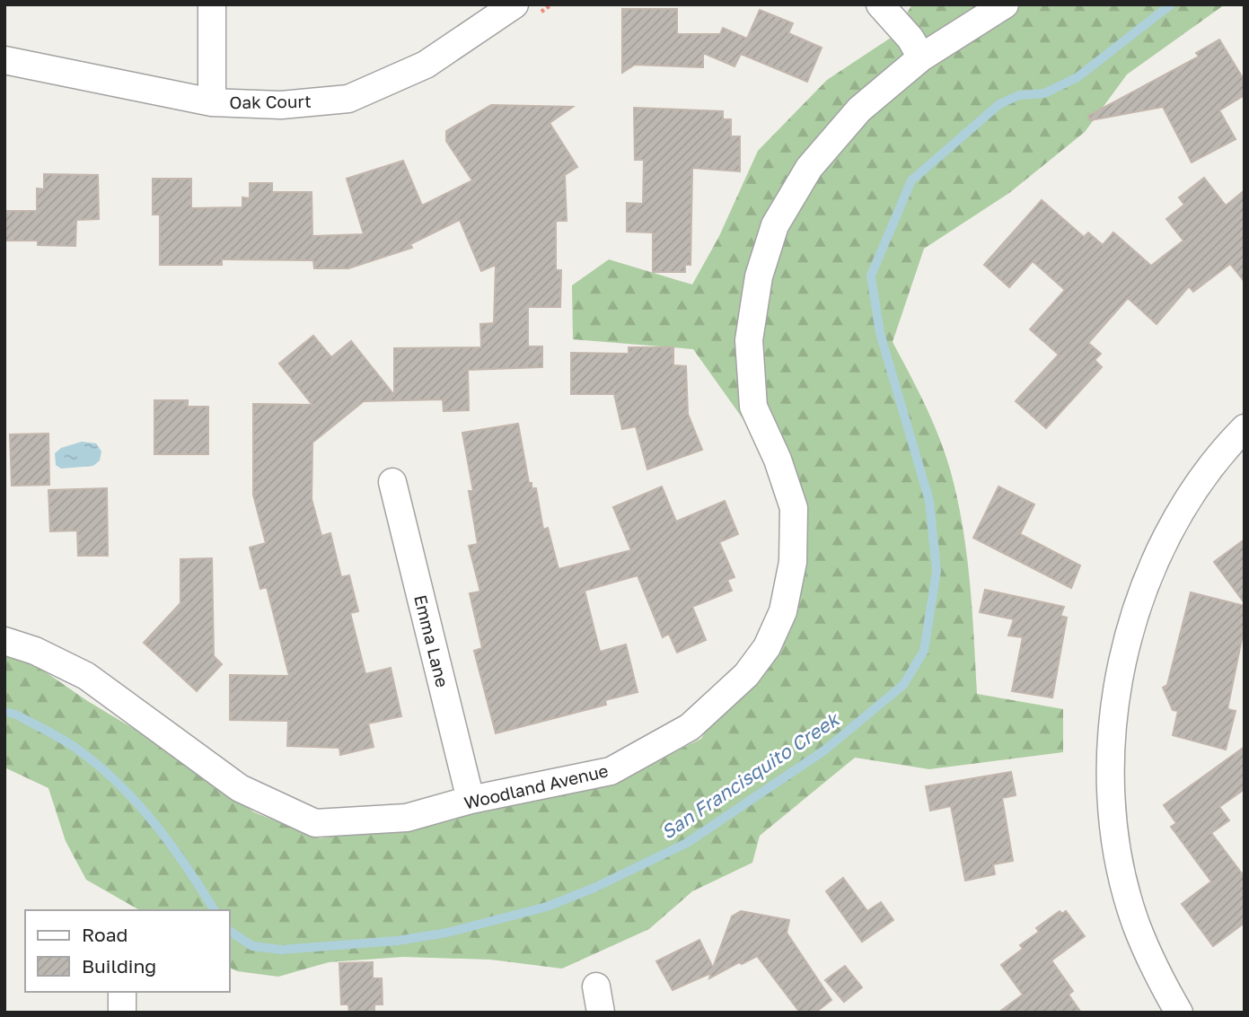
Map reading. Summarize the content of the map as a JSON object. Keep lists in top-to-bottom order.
{
  "streets": {
    "street": ["Oak Court", "Emma Lane", "Woodland Avenue"]
  },
  "crossings": [
    ["Emma Lane", "Woodland Avenue"]
  ],
  "water": ["San Francisquito Creek"],
  "legend": ["Road", "Building"]
}
